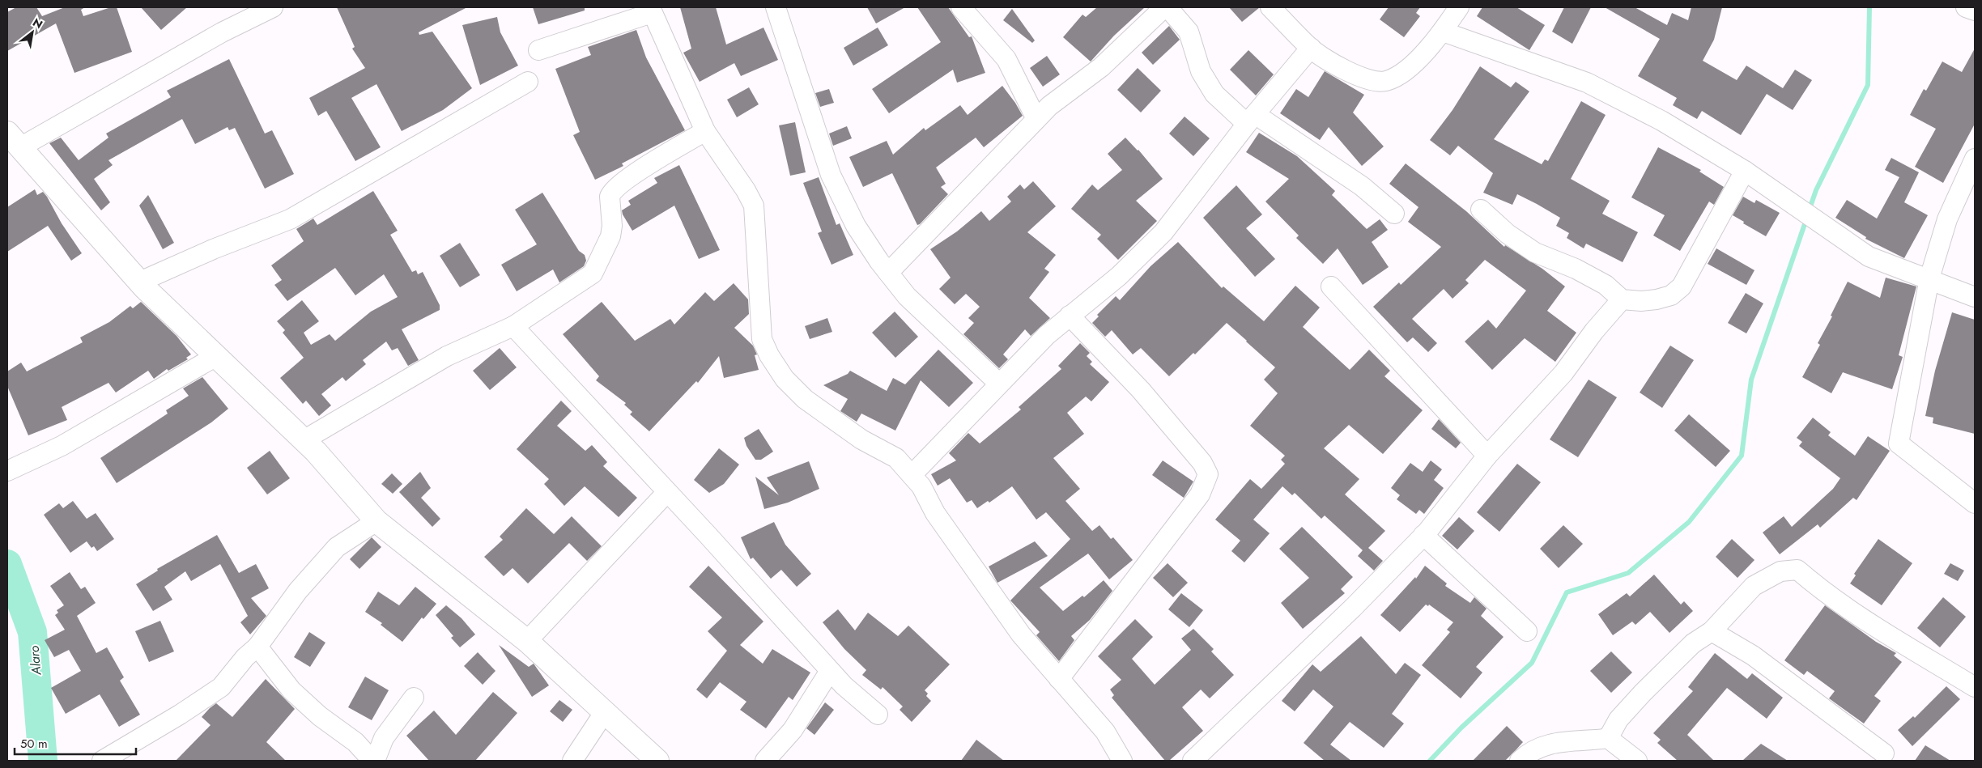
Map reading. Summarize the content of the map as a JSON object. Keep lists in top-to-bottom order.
{
  "water": ["Alaro"],
  "scale_bar": "50 m",
  "north": "top right"
}
